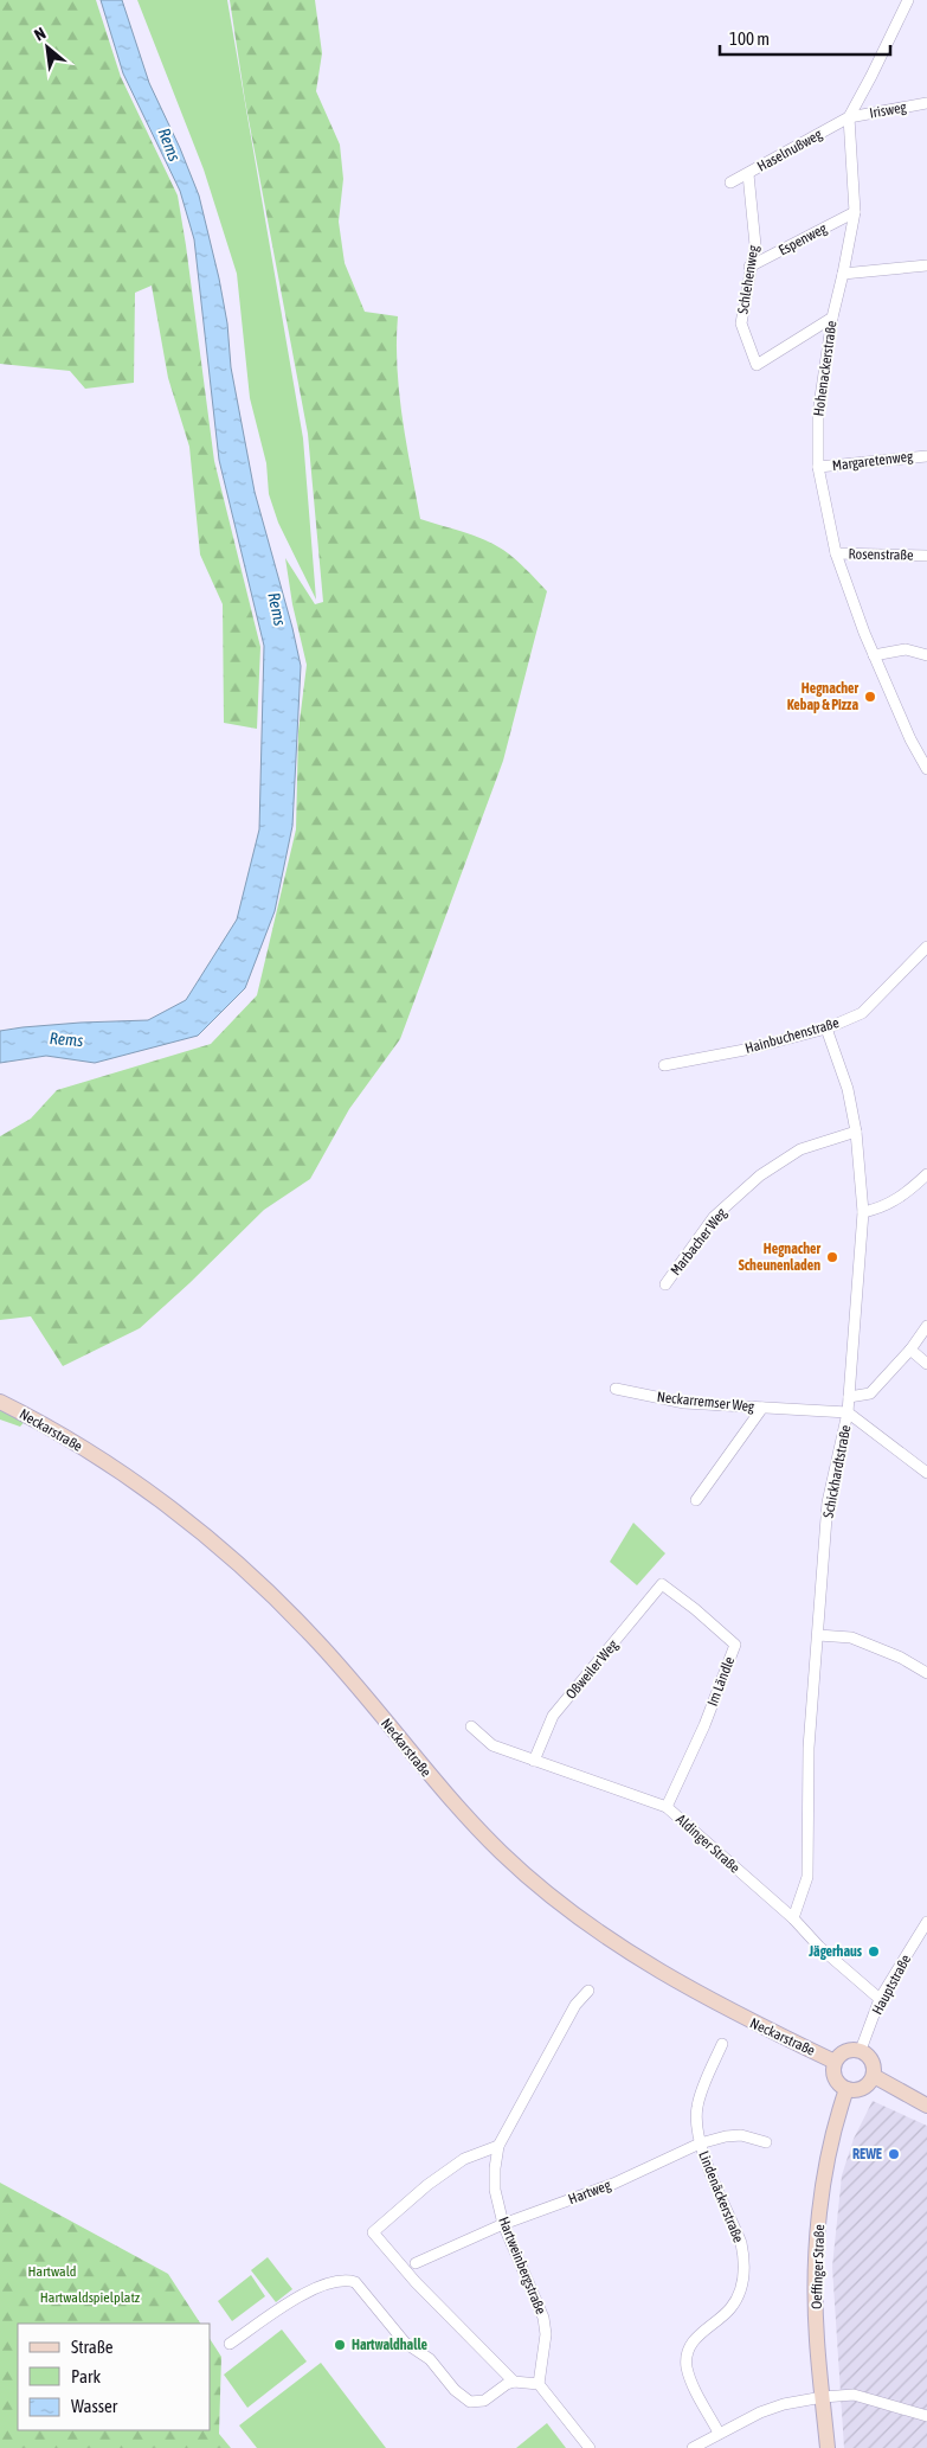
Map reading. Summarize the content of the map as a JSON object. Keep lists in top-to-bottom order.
{
  "streets": {
    "main road": ["Neckarstraße", "Oeffinger Straße"],
    "street": [
      "Irisweg",
      "Haselnußweg",
      "Espenweg",
      "Schlehenweg",
      "Hohenackerstraße",
      "Margaretenweg",
      "Rosenstraße",
      "Hainbuchenstraße",
      "Marbacher Weg",
      "Neckarremser Weg",
      "Schickhardtstraße",
      "Oßweiler Weg",
      "Im Ländle",
      "Aldinger Straße",
      "Hauptstraße",
      "Hartweg",
      "Lindenäckerstraße",
      "Hartweinbergstraße"
    ]
  },
  "crossings": [
    ["Irisweg", "Haselnußweg"],
    ["Irisweg", "Hohenackerstraße"],
    ["Haselnußweg", "Schlehenweg"],
    ["Haselnußweg", "Hohenackerstraße"],
    ["Espenweg", "Schlehenweg"],
    ["Espenweg", "Hohenackerstraße"],
    ["Schlehenweg", "Hohenackerstraße"],
    ["Hohenackerstraße", "Margaretenweg"],
    ["Hohenackerstraße", "Rosenstraße"],
    ["Hainbuchenstraße", "Schickhardtstraße"],
    ["Marbacher Weg", "Schickhardtstraße"],
    ["Neckarremser Weg", "Schickhardtstraße"],
    ["Neckarstraße", "Hauptstraße"],
    ["Neckarstraße", "Oeffinger Straße"],
    ["Schickhardtstraße", "Aldinger Straße"],
    ["Oßweiler Weg", "Im Ländle"],
    ["Oßweiler Weg", "Aldinger Straße"],
    ["Im Ländle", "Aldinger Straße"],
    ["Aldinger Straße", "Hauptstraße"],
    ["Hauptstraße", "Oeffinger Straße"],
    ["Hartweg", "Lindenäckerstraße"],
    ["Hartweg", "Hartweinbergstraße"]
  ],
  "water": ["Rems"],
  "parks": ["Hartwald", "Hartwaldspielplatz"],
  "places": [
    "Hegnacher Kebap & Pizza",
    "Hegnacher Scheunenladen",
    "Jägerhaus",
    "REWE",
    "Hartwaldhalle"
  ],
  "legend": ["Straße", "Park", "Wasser"],
  "scale_bar": "100 m",
  "north": "top left"
}
